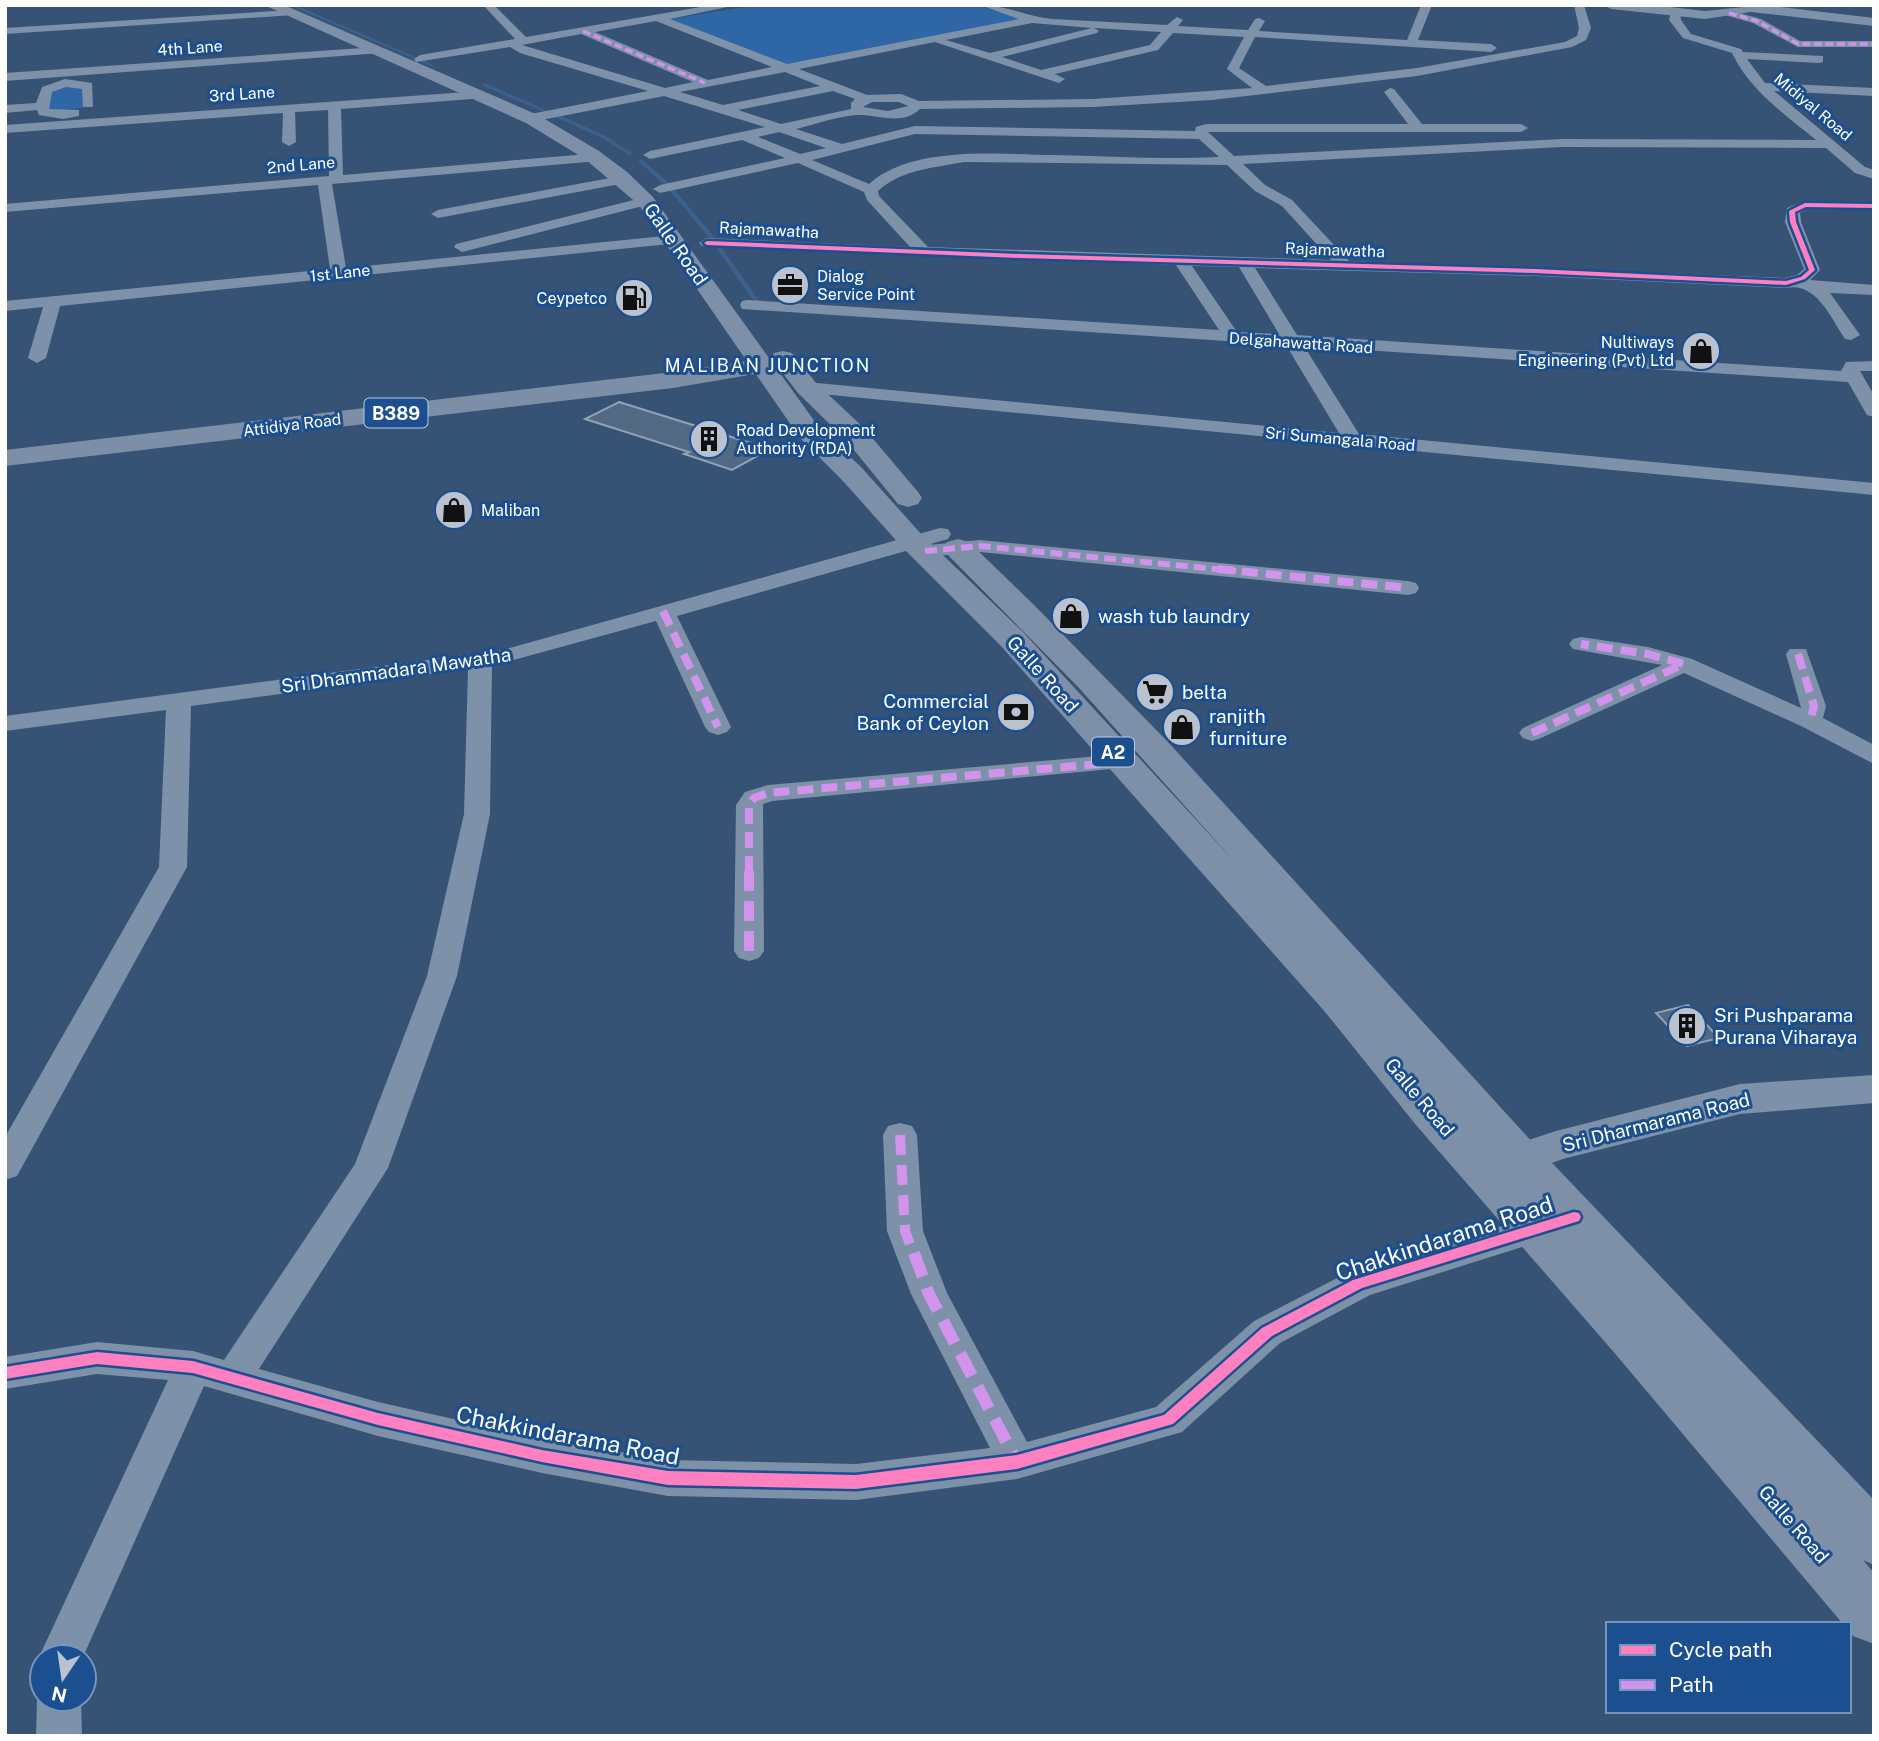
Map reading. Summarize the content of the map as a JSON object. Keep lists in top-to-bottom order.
{
  "streets": {
    "highway": ["Galle Road", "A2"],
    "main road": ["B389", "Attidiya Road"],
    "street": [
      "4th Lane",
      "3rd Lane",
      "Midiyal Road",
      "2nd Lane",
      "Rajamawatha",
      "1st Lane",
      "Delgahawatta Road",
      "Sri Sumangala Road",
      "Sri Dhammadara Mawatha",
      "Sri Dharmarama Road",
      "Chakkindarama Road"
    ]
  },
  "crossings": [
    ["4th Lane", "3rd Lane"],
    ["4th Lane", "Galle Road"],
    ["3rd Lane", "Galle Road"],
    ["2nd Lane", "Galle Road"],
    ["Rajamawatha", "Galle Road"],
    ["Rajamawatha", "1st Lane"],
    ["Galle Road", "1st Lane"],
    ["Galle Road", "Delgahawatta Road"],
    ["Galle Road", "Attidiya Road"],
    ["Galle Road", "Sri Sumangala Road"],
    ["Galle Road", "Sri Dhammadara Mawatha"],
    ["Galle Road", "Sri Dharmarama Road"],
    ["Galle Road", "Chakkindarama Road"],
    ["Attidiya Road", "Sri Sumangala Road"]
  ],
  "districts": ["MALIBAN JUNCTION"],
  "places": {
    "office": ["Dialog Service Point"],
    "fuel station": ["Ceypetco"],
    "shop": [
      "Nultiways Engineering (Pvt) Ltd",
      "Maliban",
      "wash tub laundry",
      "ranjith furniture"
    ],
    "building": ["Road Development Authority (RDA)", "Sri Pushparama Purana Viharaya"],
    "supermarket": ["belta"],
    "bank": ["Commercial Bank of Ceylon"]
  },
  "legend": ["Cycle path", "Path"],
  "north": "bottom"
}
